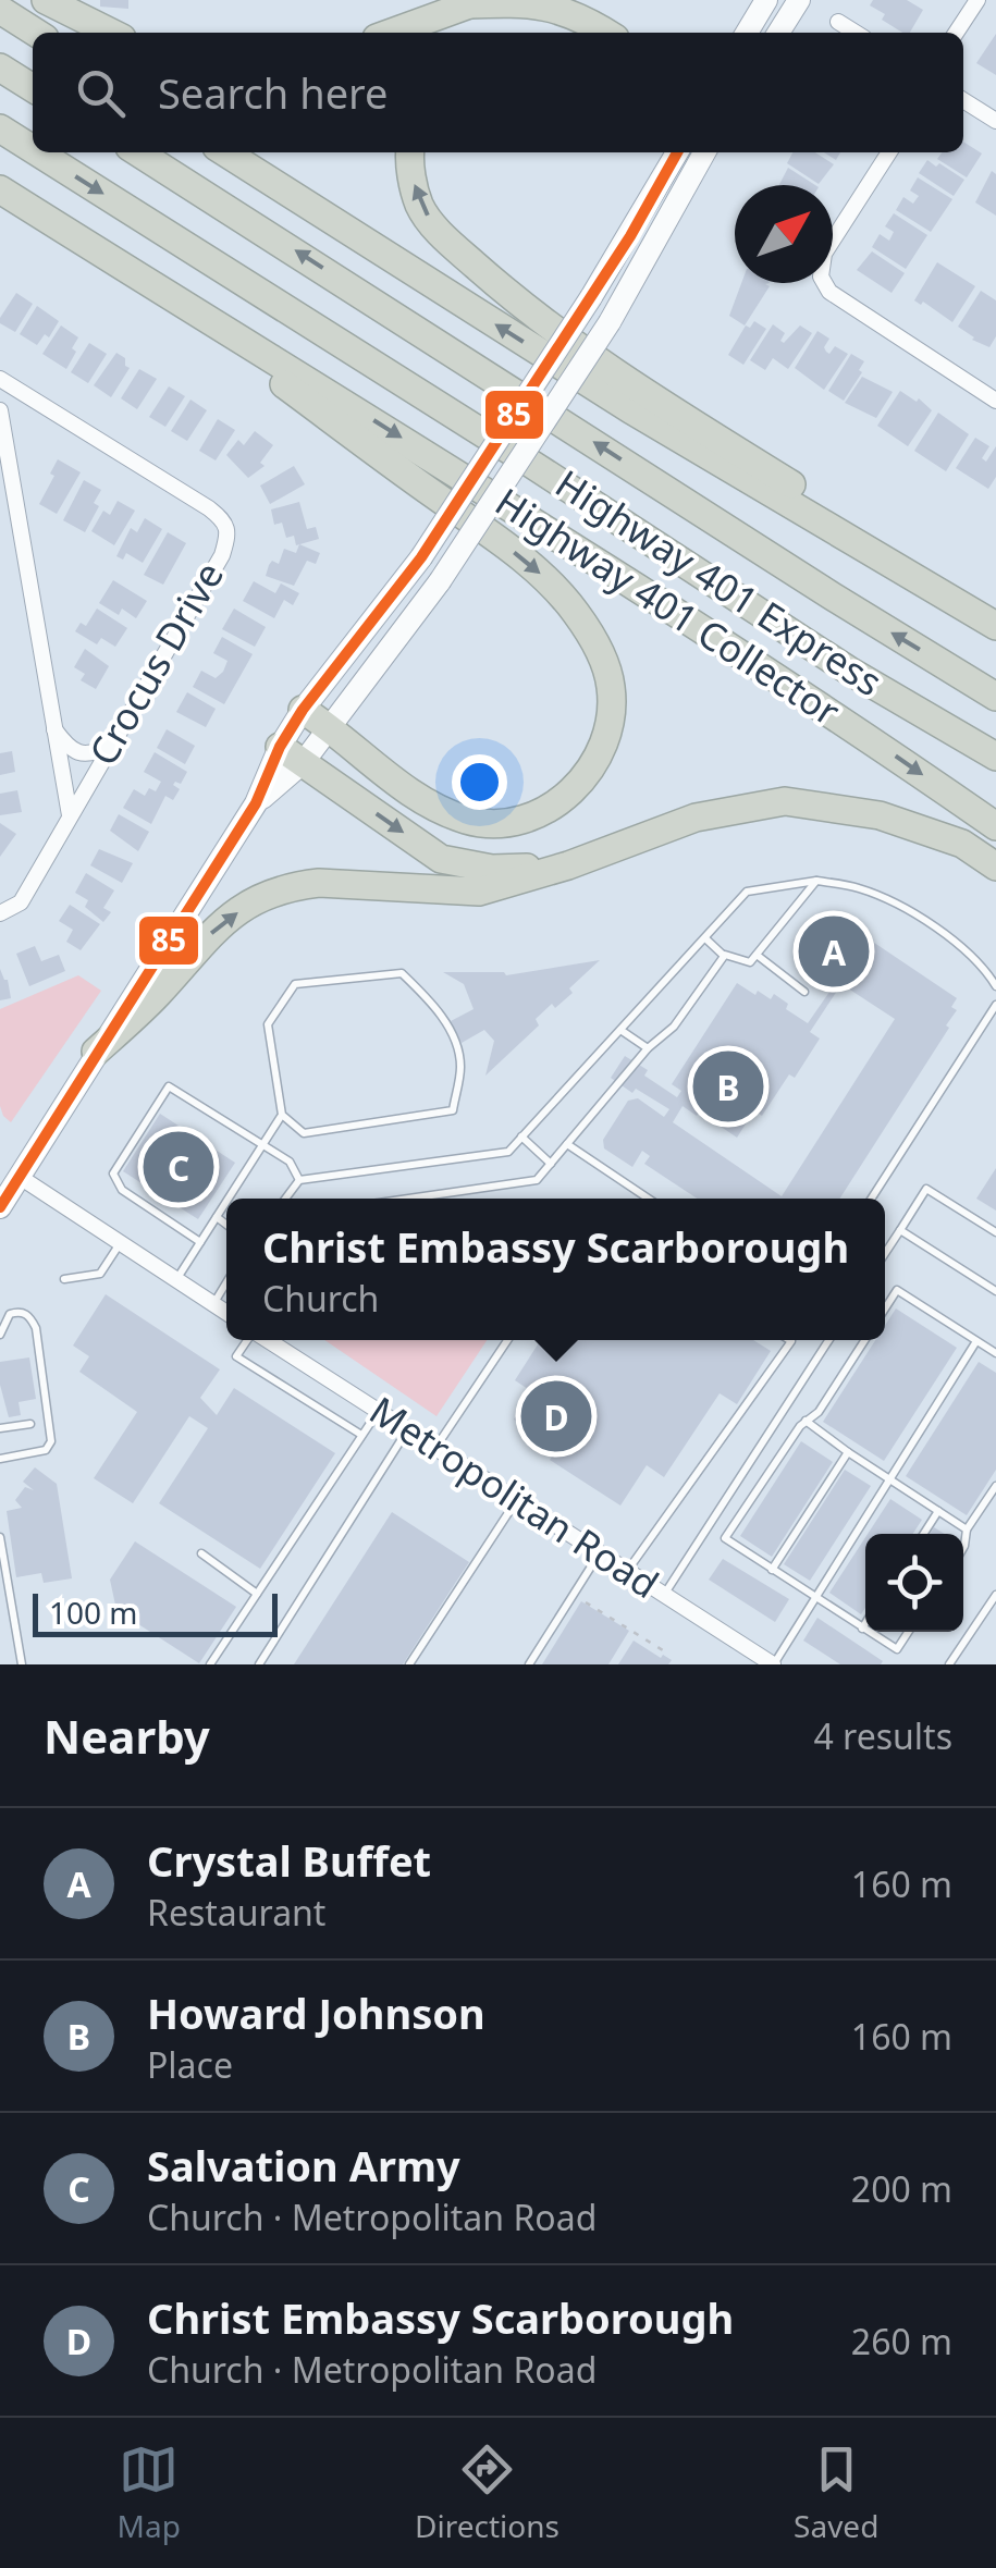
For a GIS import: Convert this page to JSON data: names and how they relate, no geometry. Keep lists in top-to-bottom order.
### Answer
{
  "streets": {
    "highway": ["Highway 401 Express", "Highway 401 Collector"],
    "street": ["Crocus Drive", "Metropolitan Road"]
  },
  "lines": ["transit line 85"],
  "scale_bar": "100 m",
  "north": "top right",
  "page": {
    "search": "Search here",
    "pins": [
      "A",
      "B",
      "C",
      "D"
    ],
    "popup": ["Christ Embassy Scarborough", "Church"],
    "scale": "100 m",
    "heading": ["Nearby", "4 results"],
    "list": [
      {
        "mark": "A",
        "name": "Crystal Buffet",
        "note": "Restaurant",
        "value": "160 m"
      },
      {
        "mark": "B",
        "name": "Howard Johnson",
        "note": "Place",
        "value": "160 m"
      },
      {
        "mark": "C",
        "name": "Salvation Army",
        "note": "Church · Metropolitan Road",
        "value": "200 m"
      },
      {
        "mark": "D",
        "name": "Christ Embassy Scarborough",
        "note": "Church · Metropolitan Road",
        "value": "260 m"
      }
    ],
    "nav": ["Map", "Directions", "Saved"]
  }
}
